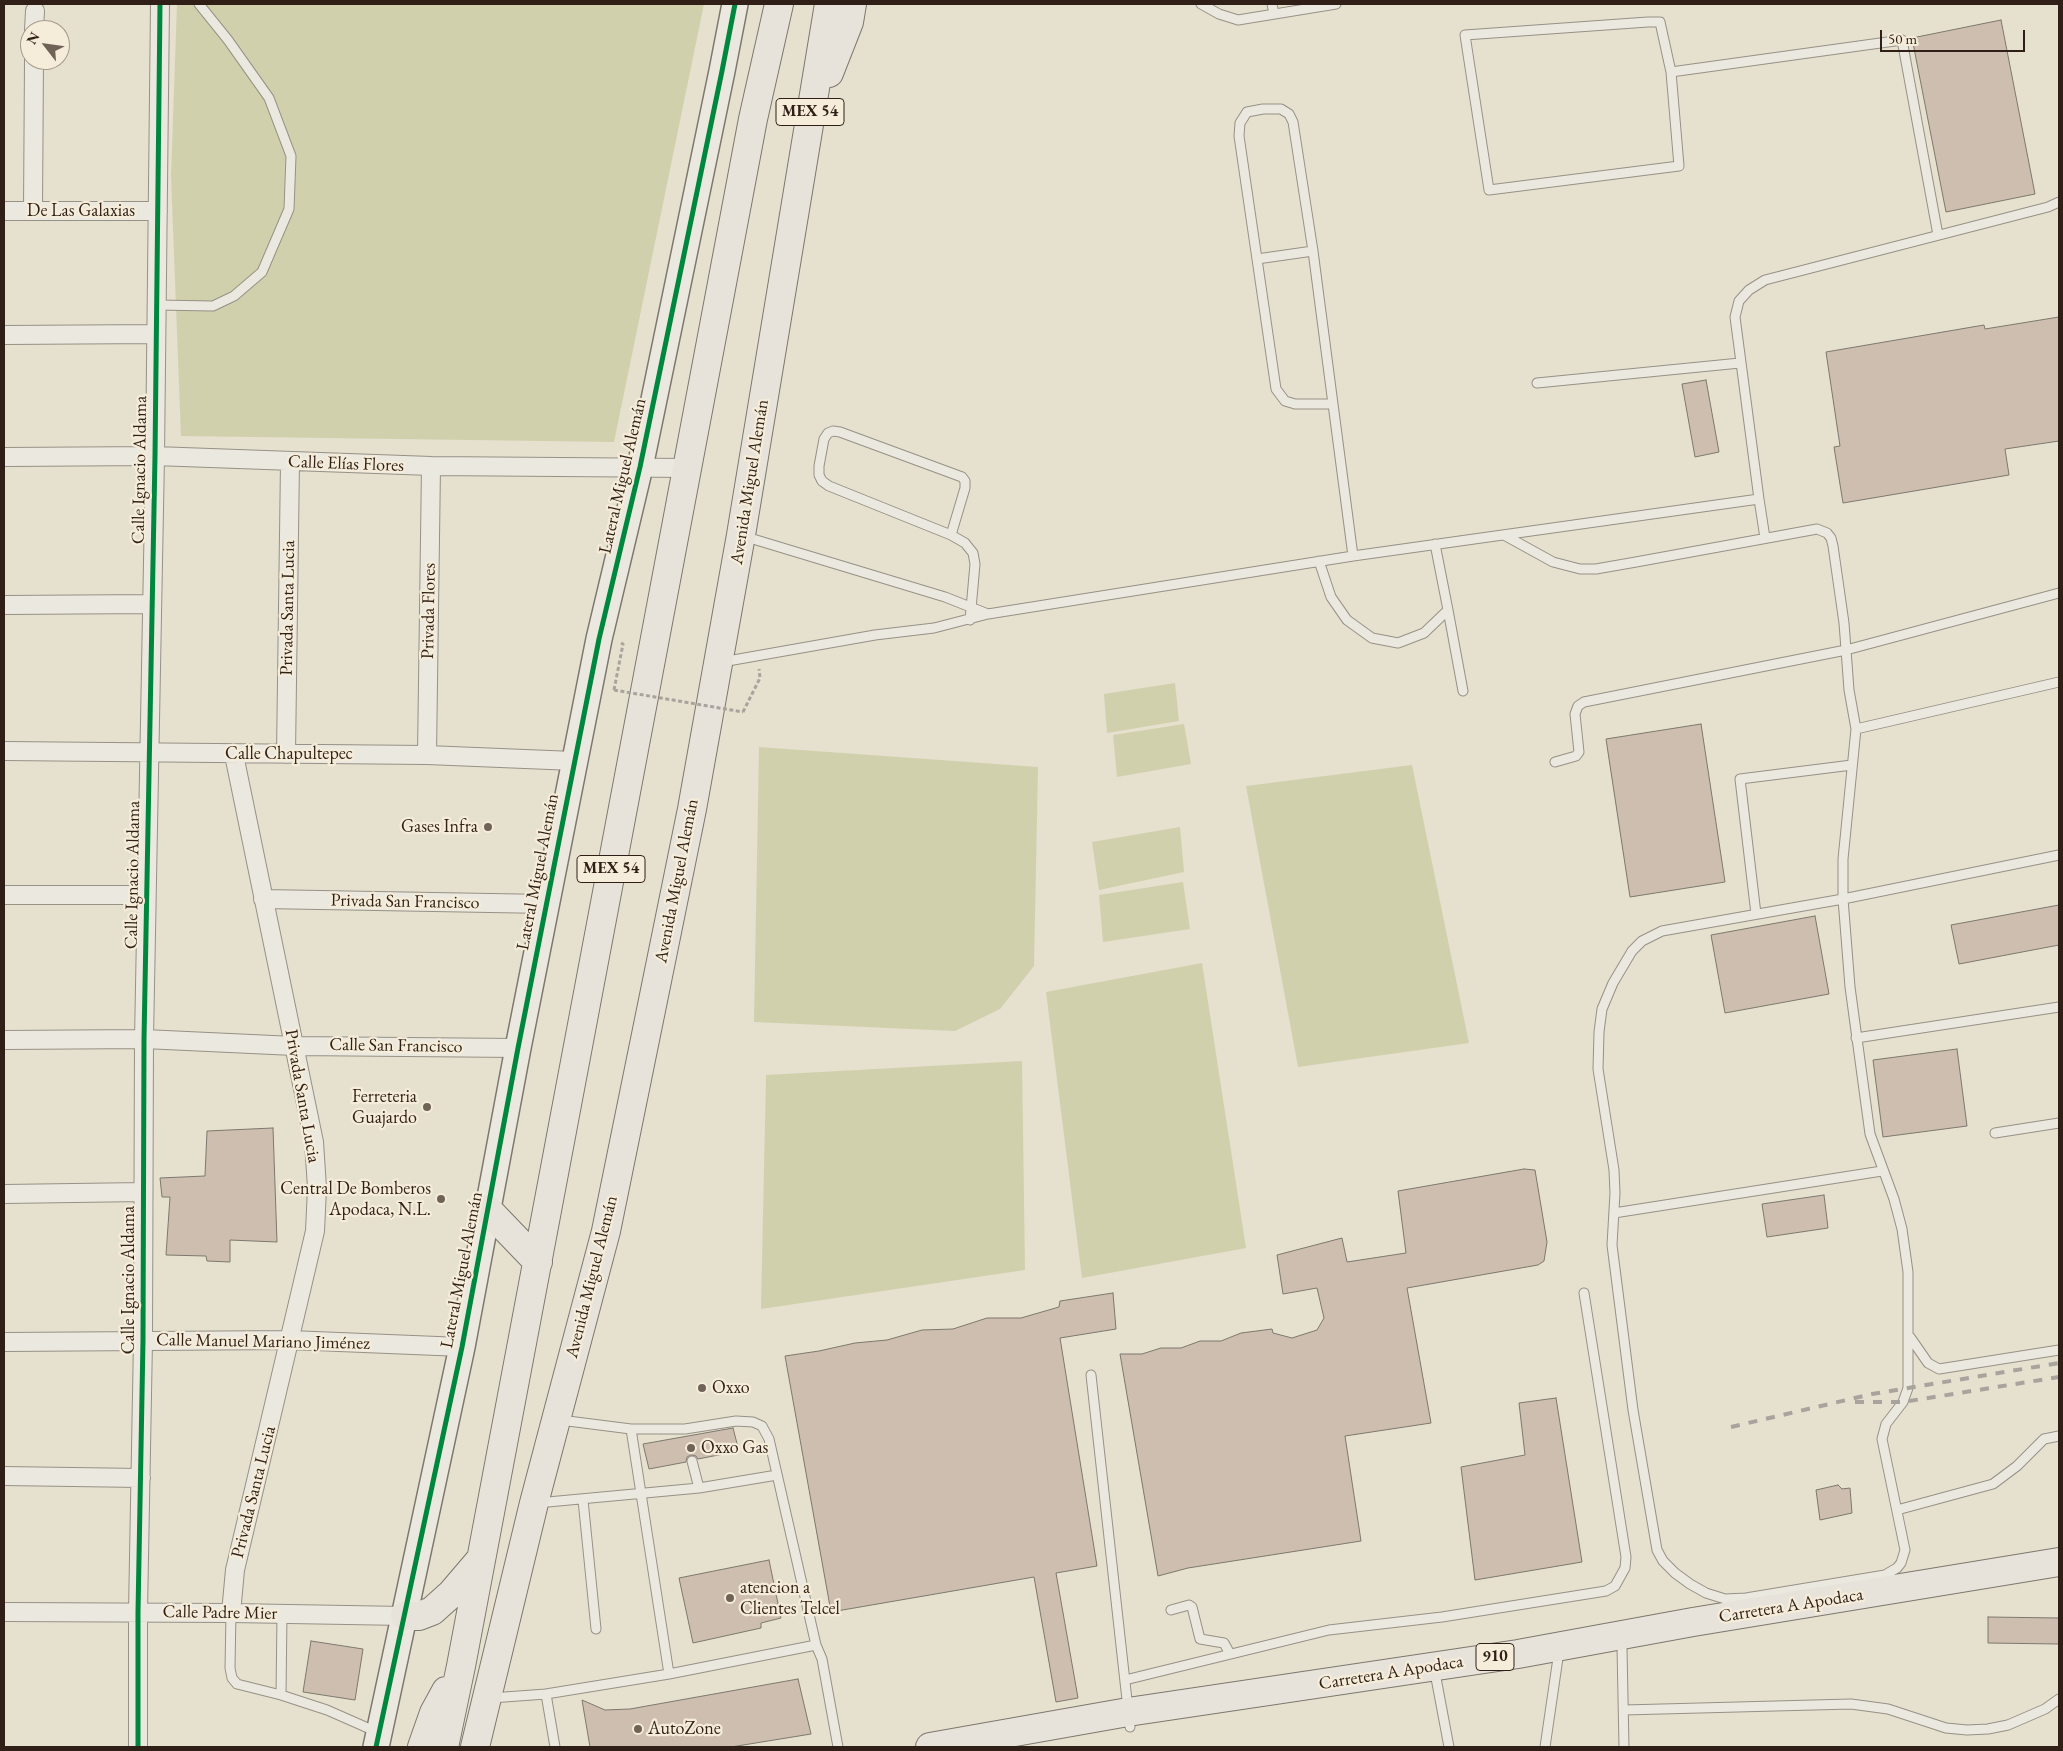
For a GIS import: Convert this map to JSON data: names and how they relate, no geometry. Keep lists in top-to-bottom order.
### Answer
{
  "streets": {
    "main road": [
      "MEX 54",
      "Avenida Miguel Alemán",
      "Carretera A Apodaca",
      "910"
    ],
    "street": [
      "De Las Galaxias",
      "Calle Elías Flores",
      "Calle Ignacio Aldama",
      "Lateral Miguel Alemán",
      "Privada Santa Lucia",
      "Privada Flores",
      "Calle Chapultepec",
      "Privada San Francisco",
      "Calle San Francisco",
      "Calle Manuel Mariano Jiménez",
      "Calle Padre Mier"
    ]
  },
  "crossings": [
    ["MEX 54", "Calle Elías Flores"],
    ["De Las Galaxias", "Calle Ignacio Aldama"],
    ["Calle Elías Flores", "Calle Ignacio Aldama"],
    ["Calle Elías Flores", "Lateral Miguel Alemán"],
    ["Calle Elías Flores", "Privada Santa Lucia"],
    ["Calle Elías Flores", "Privada Flores"],
    ["Calle Ignacio Aldama", "Calle Chapultepec"],
    ["Calle Ignacio Aldama", "Calle San Francisco"],
    ["Calle Ignacio Aldama", "Calle Manuel Mariano Jiménez"],
    ["Calle Ignacio Aldama", "Calle Padre Mier"],
    ["Lateral Miguel Alemán", "Calle Chapultepec"],
    ["Lateral Miguel Alemán", "Privada San Francisco"],
    ["Lateral Miguel Alemán", "Calle San Francisco"],
    ["Lateral Miguel Alemán", "Calle Manuel Mariano Jiménez"],
    ["Lateral Miguel Alemán", "Calle Padre Mier"],
    ["Privada Santa Lucia", "Calle Chapultepec"],
    ["Privada Santa Lucia", "Privada San Francisco"],
    ["Privada Santa Lucia", "Calle San Francisco"],
    ["Privada Santa Lucia", "Calle Manuel Mariano Jiménez"],
    ["Privada Santa Lucia", "Calle Padre Mier"],
    ["Privada Flores", "Calle Chapultepec"],
    ["Carretera A Apodaca", "910"]
  ],
  "places": [
    "Gases Infra",
    "Ferreteria Guajardo",
    "Central De Bomberos Apodaca, N.L.",
    "Oxxo",
    "Oxxo Gas",
    "atencion a Clientes Telcel",
    "AutoZone"
  ],
  "scale_bar": "50 m",
  "north": "top left"
}
